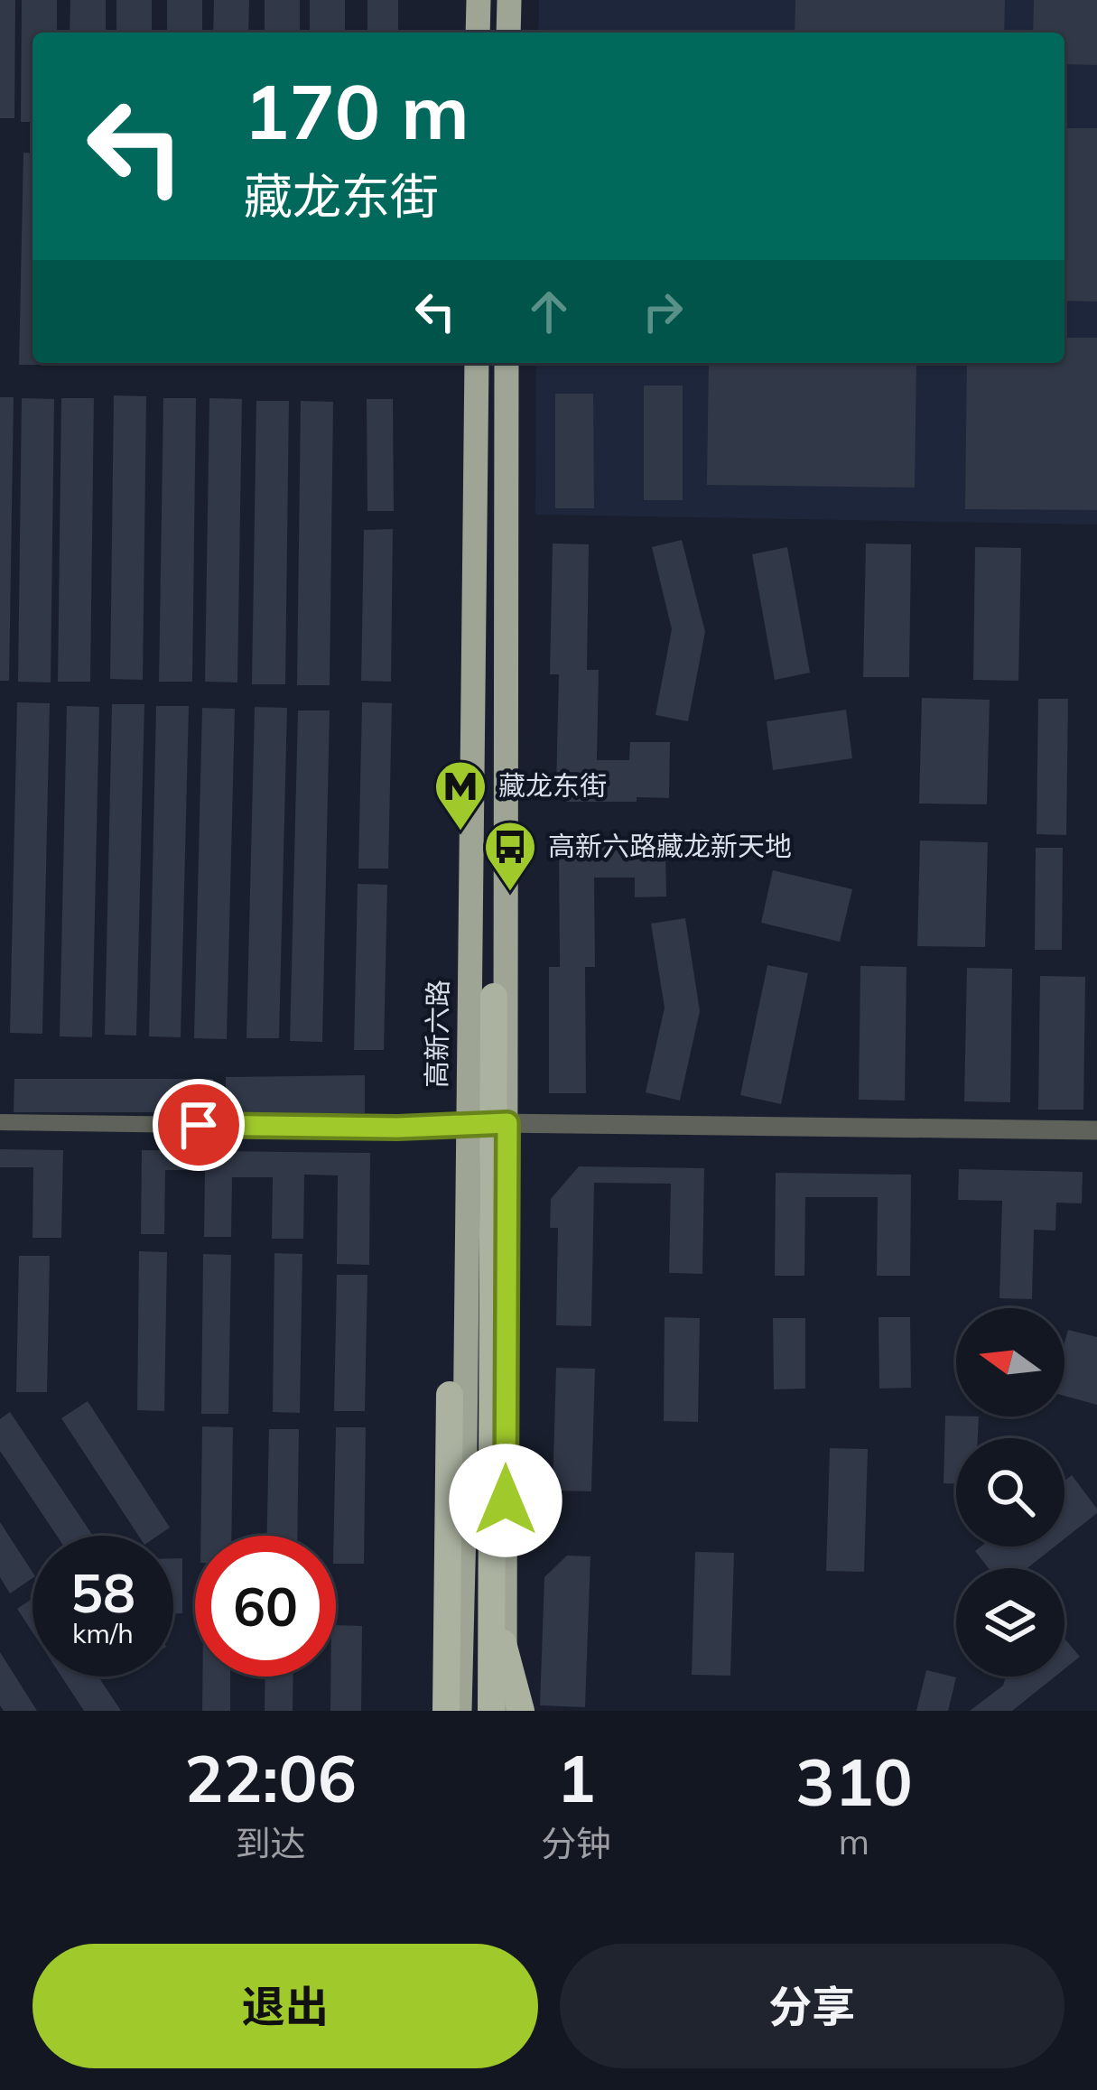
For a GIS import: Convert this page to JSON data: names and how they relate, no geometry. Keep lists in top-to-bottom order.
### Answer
{
  "streets": {
    "main road": ["高新六路"]
  },
  "places": {
    "metro station": ["藏龙东街"],
    "bus stop": ["高新六路藏龙新天地"]
  },
  "north": "left",
  "page": {
    "turn": ["170 m", "藏龙东街"],
    "speed": "58 km/h",
    "limit": "60",
    "eta": [
      "22:06",
      "到达",
      "1",
      "分钟",
      "310",
      "m"
    ],
    "buttons": ["退出", "分享"]
  }
}
